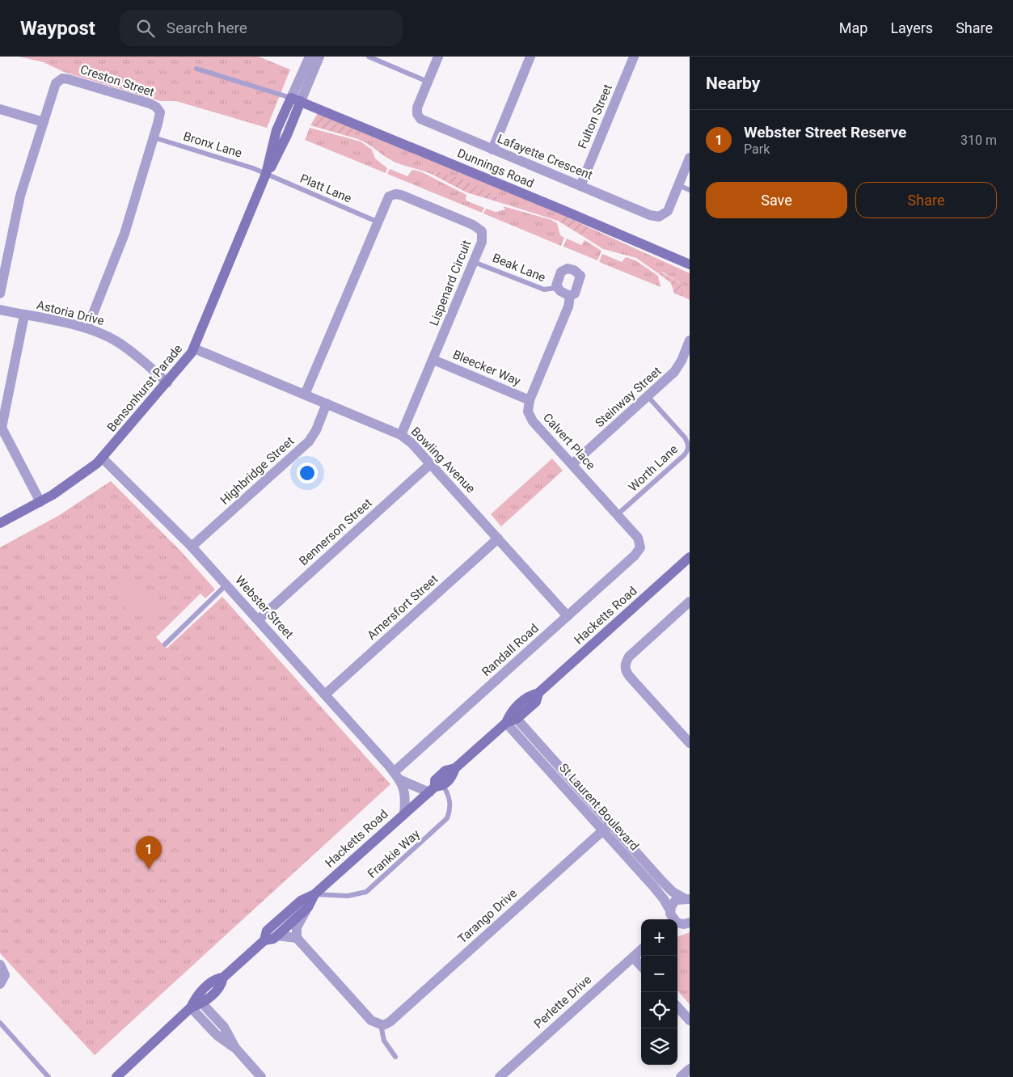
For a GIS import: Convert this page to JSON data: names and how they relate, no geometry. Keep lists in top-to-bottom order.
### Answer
{
  "streets": {
    "street": [
      "Creston Street",
      "Fulton Street",
      "Lafayette Crescent",
      "Dunnings Road",
      "Lispenard Circuit",
      "Astoria Drive",
      "Bleecker Way",
      "Bensonhurst Parade",
      "Steinway Street",
      "Calvert Place",
      "Bowling Avenue",
      "Highbridge Street",
      "Bennerson Street",
      "Webster Street",
      "Amersfort Street",
      "Hacketts Road",
      "Randall Road",
      "St Laurent Boulevard",
      "Tarango Drive",
      "Perlette Drive"
    ],
    "lane": [
      "Bronx Lane",
      "Platt Lane",
      "Beak Lane",
      "Worth Lane",
      "Frankie Way"
    ]
  },
  "crossings": [
    ["Creston Street", "Bronx Lane"],
    ["Creston Street", "Astoria Drive"],
    ["Fulton Street", "Lafayette Crescent"],
    ["Bronx Lane", "Platt Lane"],
    ["Bronx Lane", "Bensonhurst Parade"],
    ["Dunnings Road", "Bensonhurst Parade"],
    ["Platt Lane", "Lispenard Circuit"],
    ["Platt Lane", "Bensonhurst Parade"],
    ["Beak Lane", "Lispenard Circuit"],
    ["Lispenard Circuit", "Bleecker Way"],
    ["Lispenard Circuit", "Bowling Avenue"],
    ["Astoria Drive", "Bensonhurst Parade"],
    ["Bleecker Way", "Calvert Place"],
    ["Bensonhurst Parade", "Bowling Avenue"],
    ["Bensonhurst Parade", "Webster Street"],
    ["Steinway Street", "Calvert Place"],
    ["Steinway Street", "Worth Lane"],
    ["Calvert Place", "Worth Lane"],
    ["Calvert Place", "Randall Road"],
    ["Bowling Avenue", "Highbridge Street"],
    ["Bowling Avenue", "Bennerson Street"],
    ["Bowling Avenue", "Amersfort Street"],
    ["Bowling Avenue", "Randall Road"],
    ["Highbridge Street", "Webster Street"],
    ["Bennerson Street", "Webster Street"],
    ["Webster Street", "Amersfort Street"],
    ["Webster Street", "Hacketts Road"],
    ["Webster Street", "Randall Road"],
    ["Webster Street", "Frankie Way"],
    ["Hacketts Road", "St Laurent Boulevard"],
    ["Hacketts Road", "Frankie Way"],
    ["St Laurent Boulevard", "Tarango Drive"]
  ],
  "page": {
    "header": "Waypost",
    "search": "Search here",
    "nav": ["Map", "Layers", "Share"],
    "heading": "Nearby",
    "list": [
      {
        "mark": "1",
        "name": "Webster Street Reserve",
        "note": "Park",
        "value": "310 m"
      }
    ],
    "buttons": ["Save", "Share"],
    "pins": "1",
    "map_buttons": ["+", "−"]
  }
}
